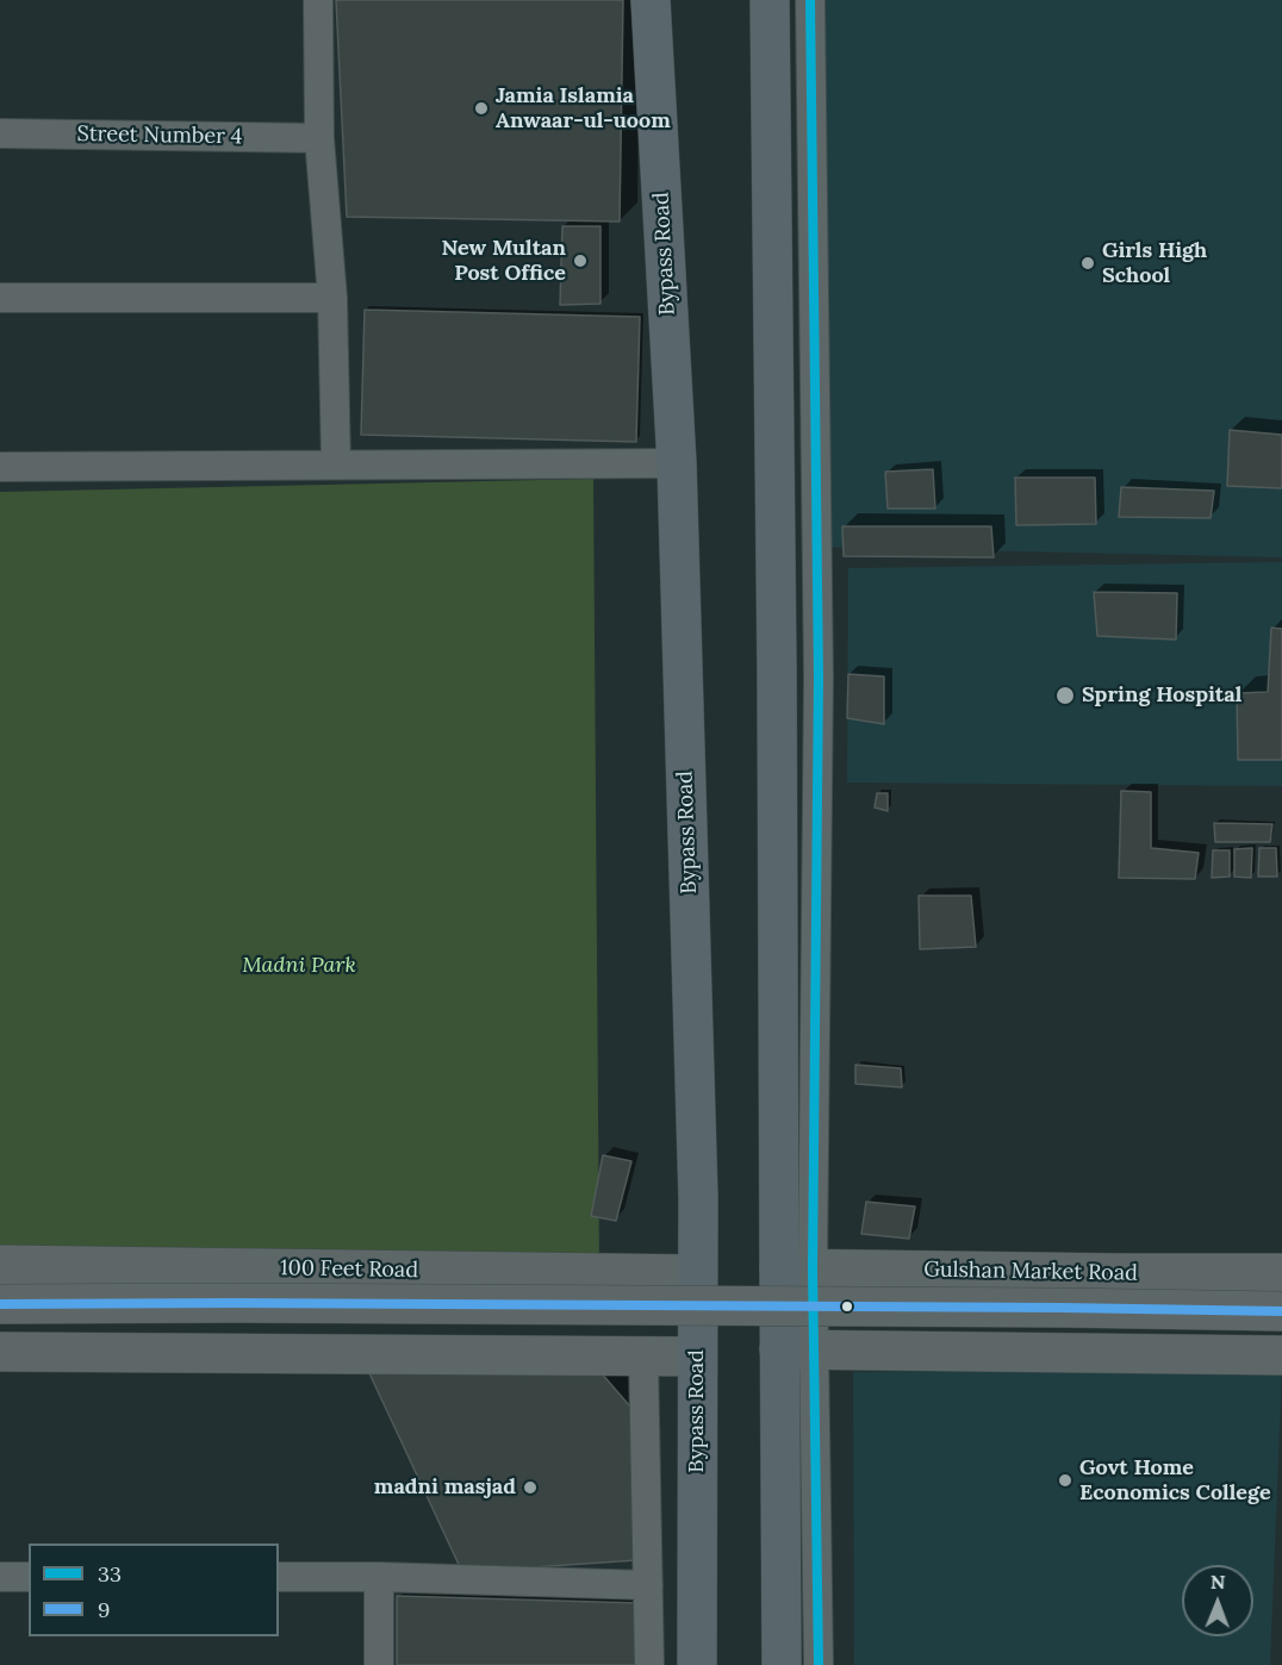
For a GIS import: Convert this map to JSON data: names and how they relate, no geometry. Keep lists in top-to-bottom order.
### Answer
{
  "streets": {
    "main road": ["Bypass Road", "100 Feet Road", "Gulshan Market Road"],
    "street": ["Street Number 4"]
  },
  "crossings": [
    ["Bypass Road", "100 Feet Road"]
  ],
  "parks": ["Madni Park"],
  "places": [
    "Jamia Islamia Anwaar-ul-uoom",
    "New Multan Post Office",
    "Girls High School",
    "Spring Hospital",
    "Govt Home Economics College",
    "madni masjad"
  ],
  "lines": ["transit line 33", "transit line 9"],
  "legend": ["33", "9"],
  "north": "top"
}
